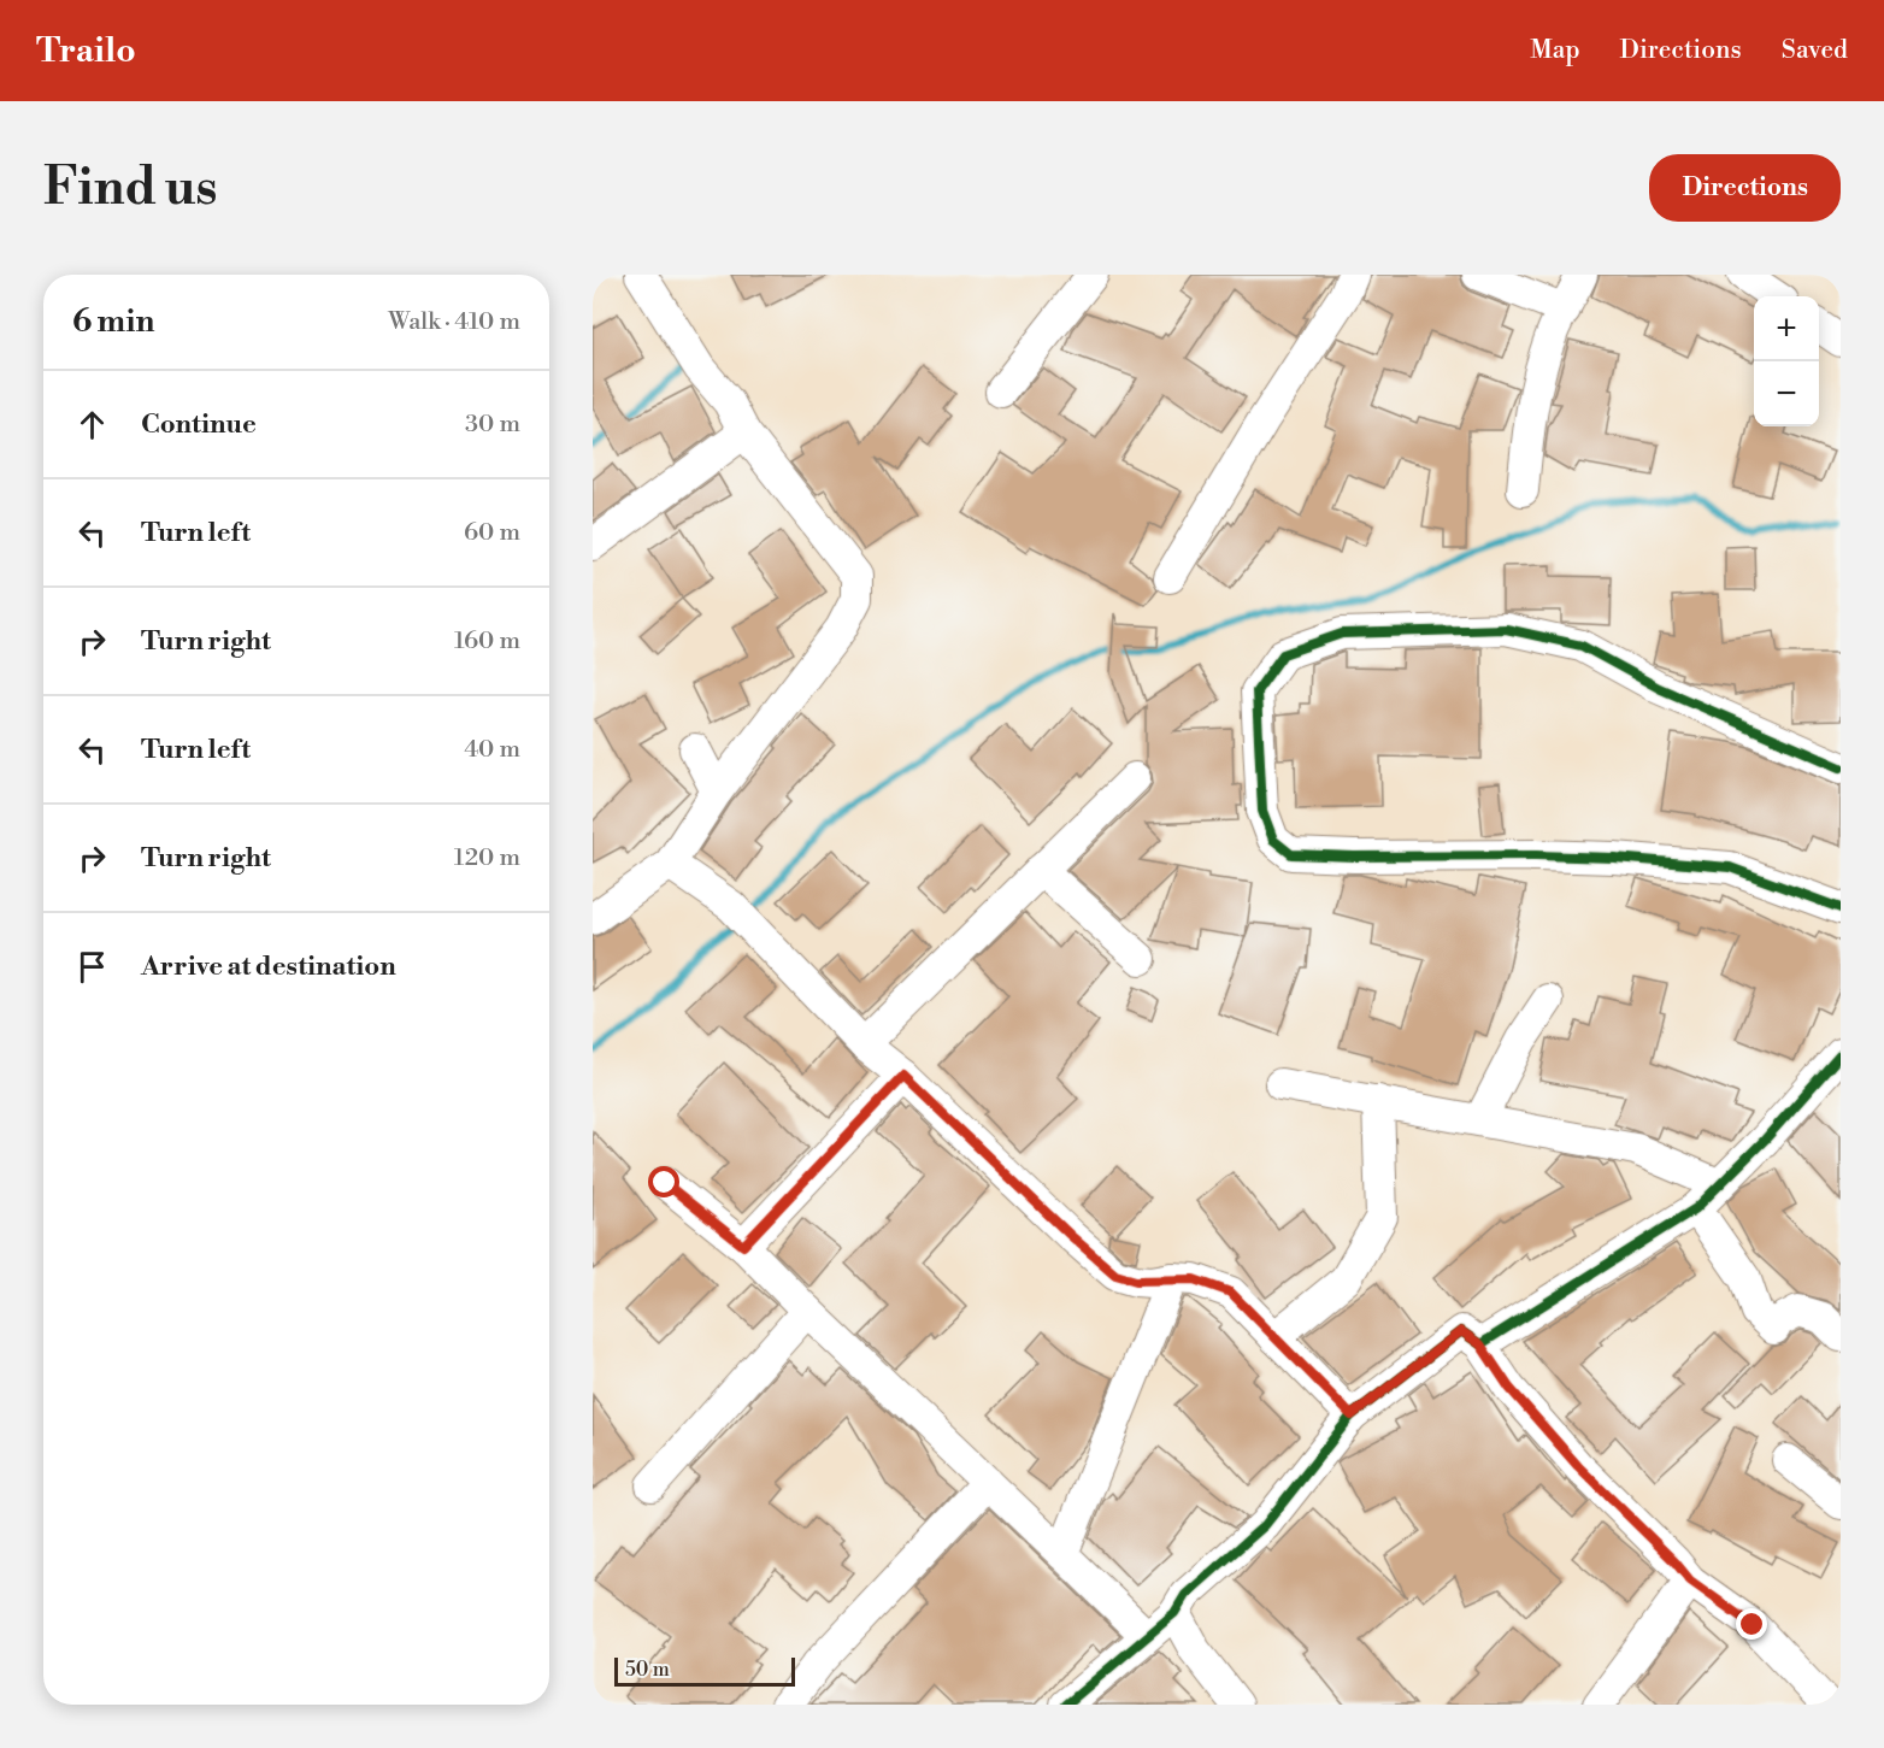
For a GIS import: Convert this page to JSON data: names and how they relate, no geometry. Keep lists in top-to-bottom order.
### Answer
{
  "scale_bar": "50 m",
  "page": {
    "header": "Trailo",
    "nav": ["Map", "Directions", "Saved"],
    "buttons": "Directions",
    "title": "Find us",
    "heading": ["6 min", "Walk · 410 m"],
    "map_buttons": ["+", "−"],
    "list": [
      ["Continue", "30 m"],
      ["Turn left", "60 m"],
      ["Turn right", "160 m"],
      ["Turn left", "40 m"],
      ["Turn right", "120 m"],
      "Arrive at destination"
    ],
    "scale": "50 m"
  }
}
